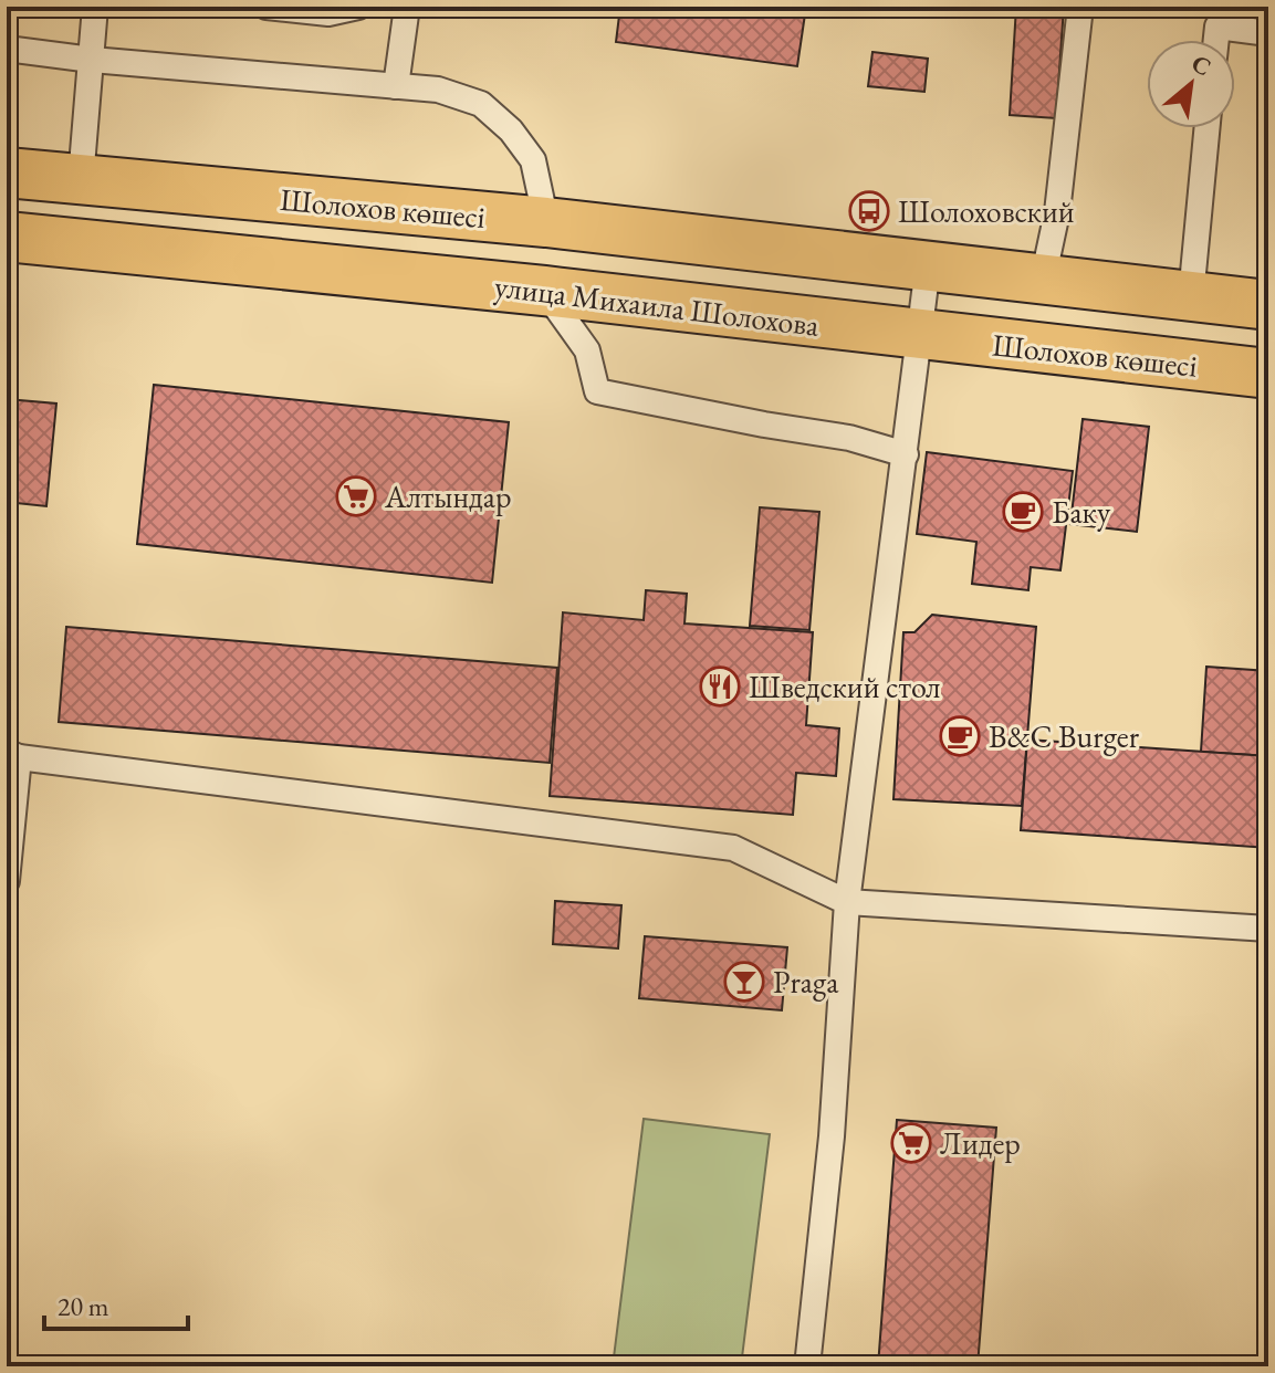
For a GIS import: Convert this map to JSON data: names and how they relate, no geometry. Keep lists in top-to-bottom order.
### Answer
{
  "streets": {
    "highway": ["Шолохов көшесі", "улица Михаила Шолохова"]
  },
  "crossings": [
    ["Шолохов көшесі", "улица Михаила Шолохова"]
  ],
  "places": {
    "bus stop": ["Шолоховский"],
    "supermarket": ["Алтындар", "Лидер"],
    "cafe": ["Баку", "B&C Burger"],
    "restaurant": ["Шведский стол"],
    "bar": ["Praga"]
  },
  "scale_bar": "20 m",
  "north": "top right"
}
